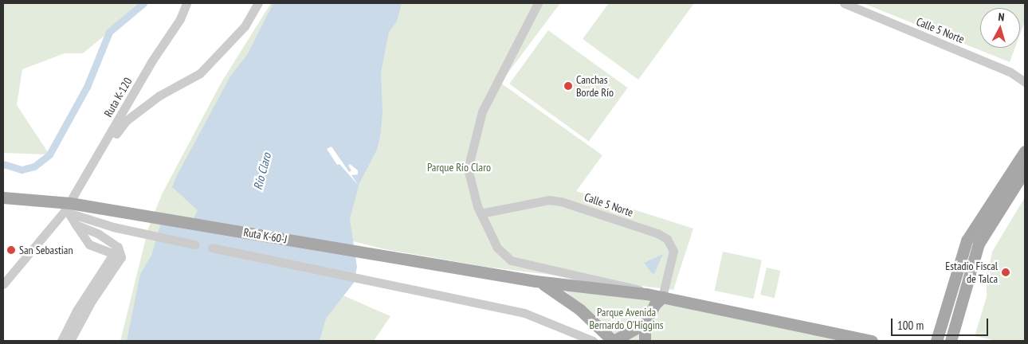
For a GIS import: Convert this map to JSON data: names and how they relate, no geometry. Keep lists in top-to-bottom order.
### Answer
{
  "streets": {
    "main road": ["Ruta K-60-J"],
    "street": ["Calle 5 Norte", "Ruta K-120"]
  },
  "crossings": [
    ["Ruta K-120", "Ruta K-60-J"]
  ],
  "water": ["Río Claro"],
  "parks": ["Parque Río Claro", "Parque Avenida Bernardo O'Higgins"],
  "places": ["Canchas Borde Río", "San Sebastian", "Estadio Fiscal de Talca"],
  "scale_bar": "100 m",
  "north": "top"
}
